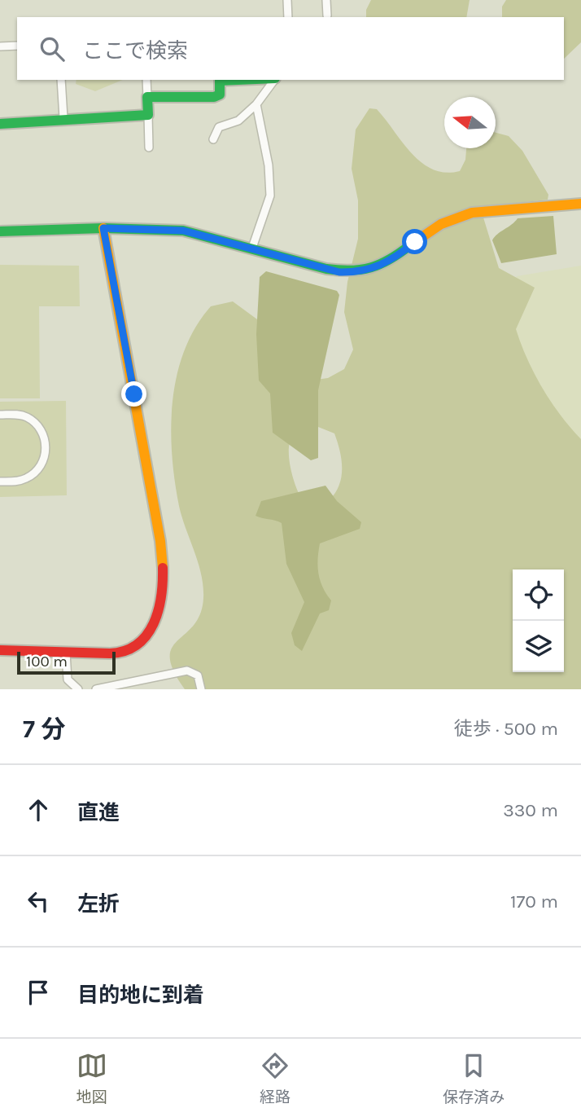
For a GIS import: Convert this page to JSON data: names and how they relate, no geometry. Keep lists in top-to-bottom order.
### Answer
{
  "scale_bar": "100 m",
  "north": "left",
  "page": {
    "search": "ここで検索",
    "scale": "100 m",
    "heading": ["7 分", "徒歩 · 500 m"],
    "list": [
      ["直進", "330 m"],
      ["左折", "170 m"],
      "目的地に到着"
    ],
    "nav": ["地図", "経路", "保存済み"]
  }
}
